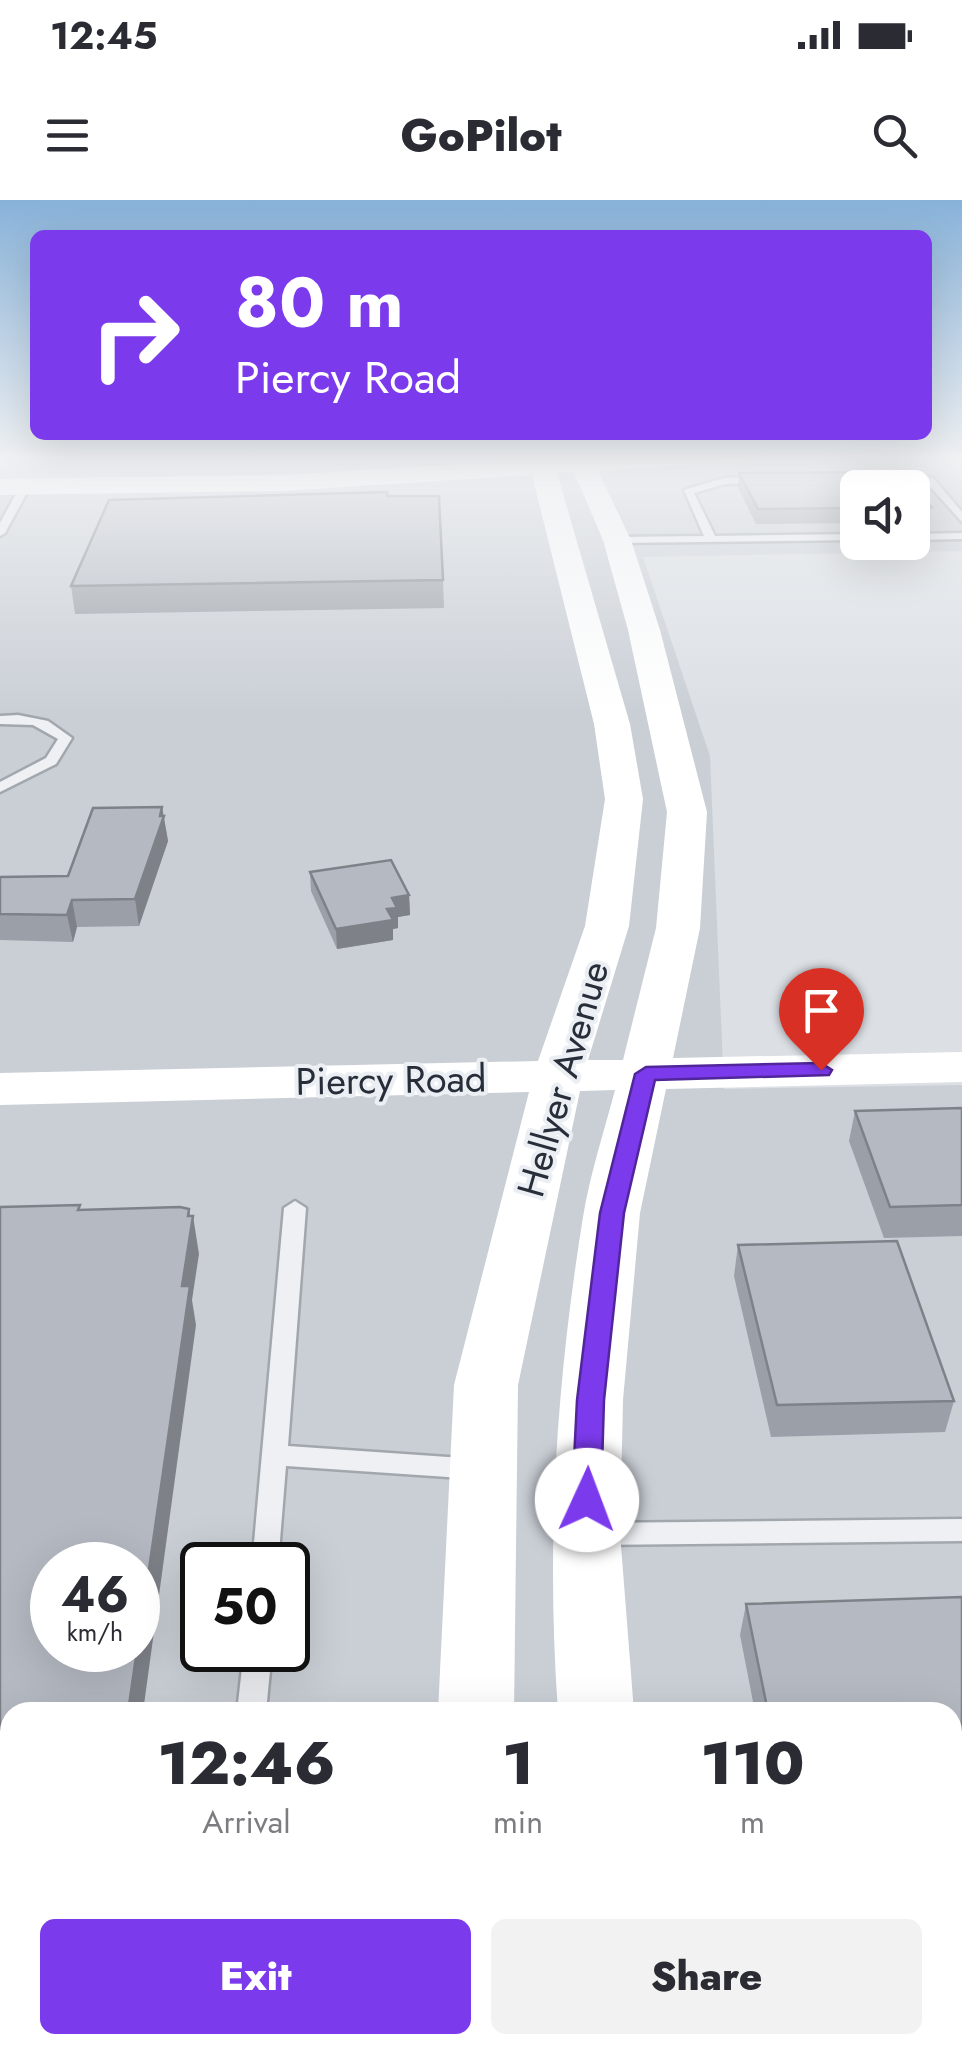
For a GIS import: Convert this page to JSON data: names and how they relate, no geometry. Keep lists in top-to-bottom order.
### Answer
{
  "streets": {
    "main road": ["Hellyer Avenue", "Piercy Road"]
  },
  "crossings": [
    ["Hellyer Avenue", "Piercy Road"]
  ],
  "page": {
    "status": "12:45",
    "header": "GoPilot",
    "turn": ["80 m", "Piercy Road"],
    "speed": "46 km/h",
    "limit": "50",
    "eta": [
      "12:46",
      "Arrival",
      "1",
      "min",
      "110",
      "m"
    ],
    "buttons": ["Exit", "Share"]
  }
}
